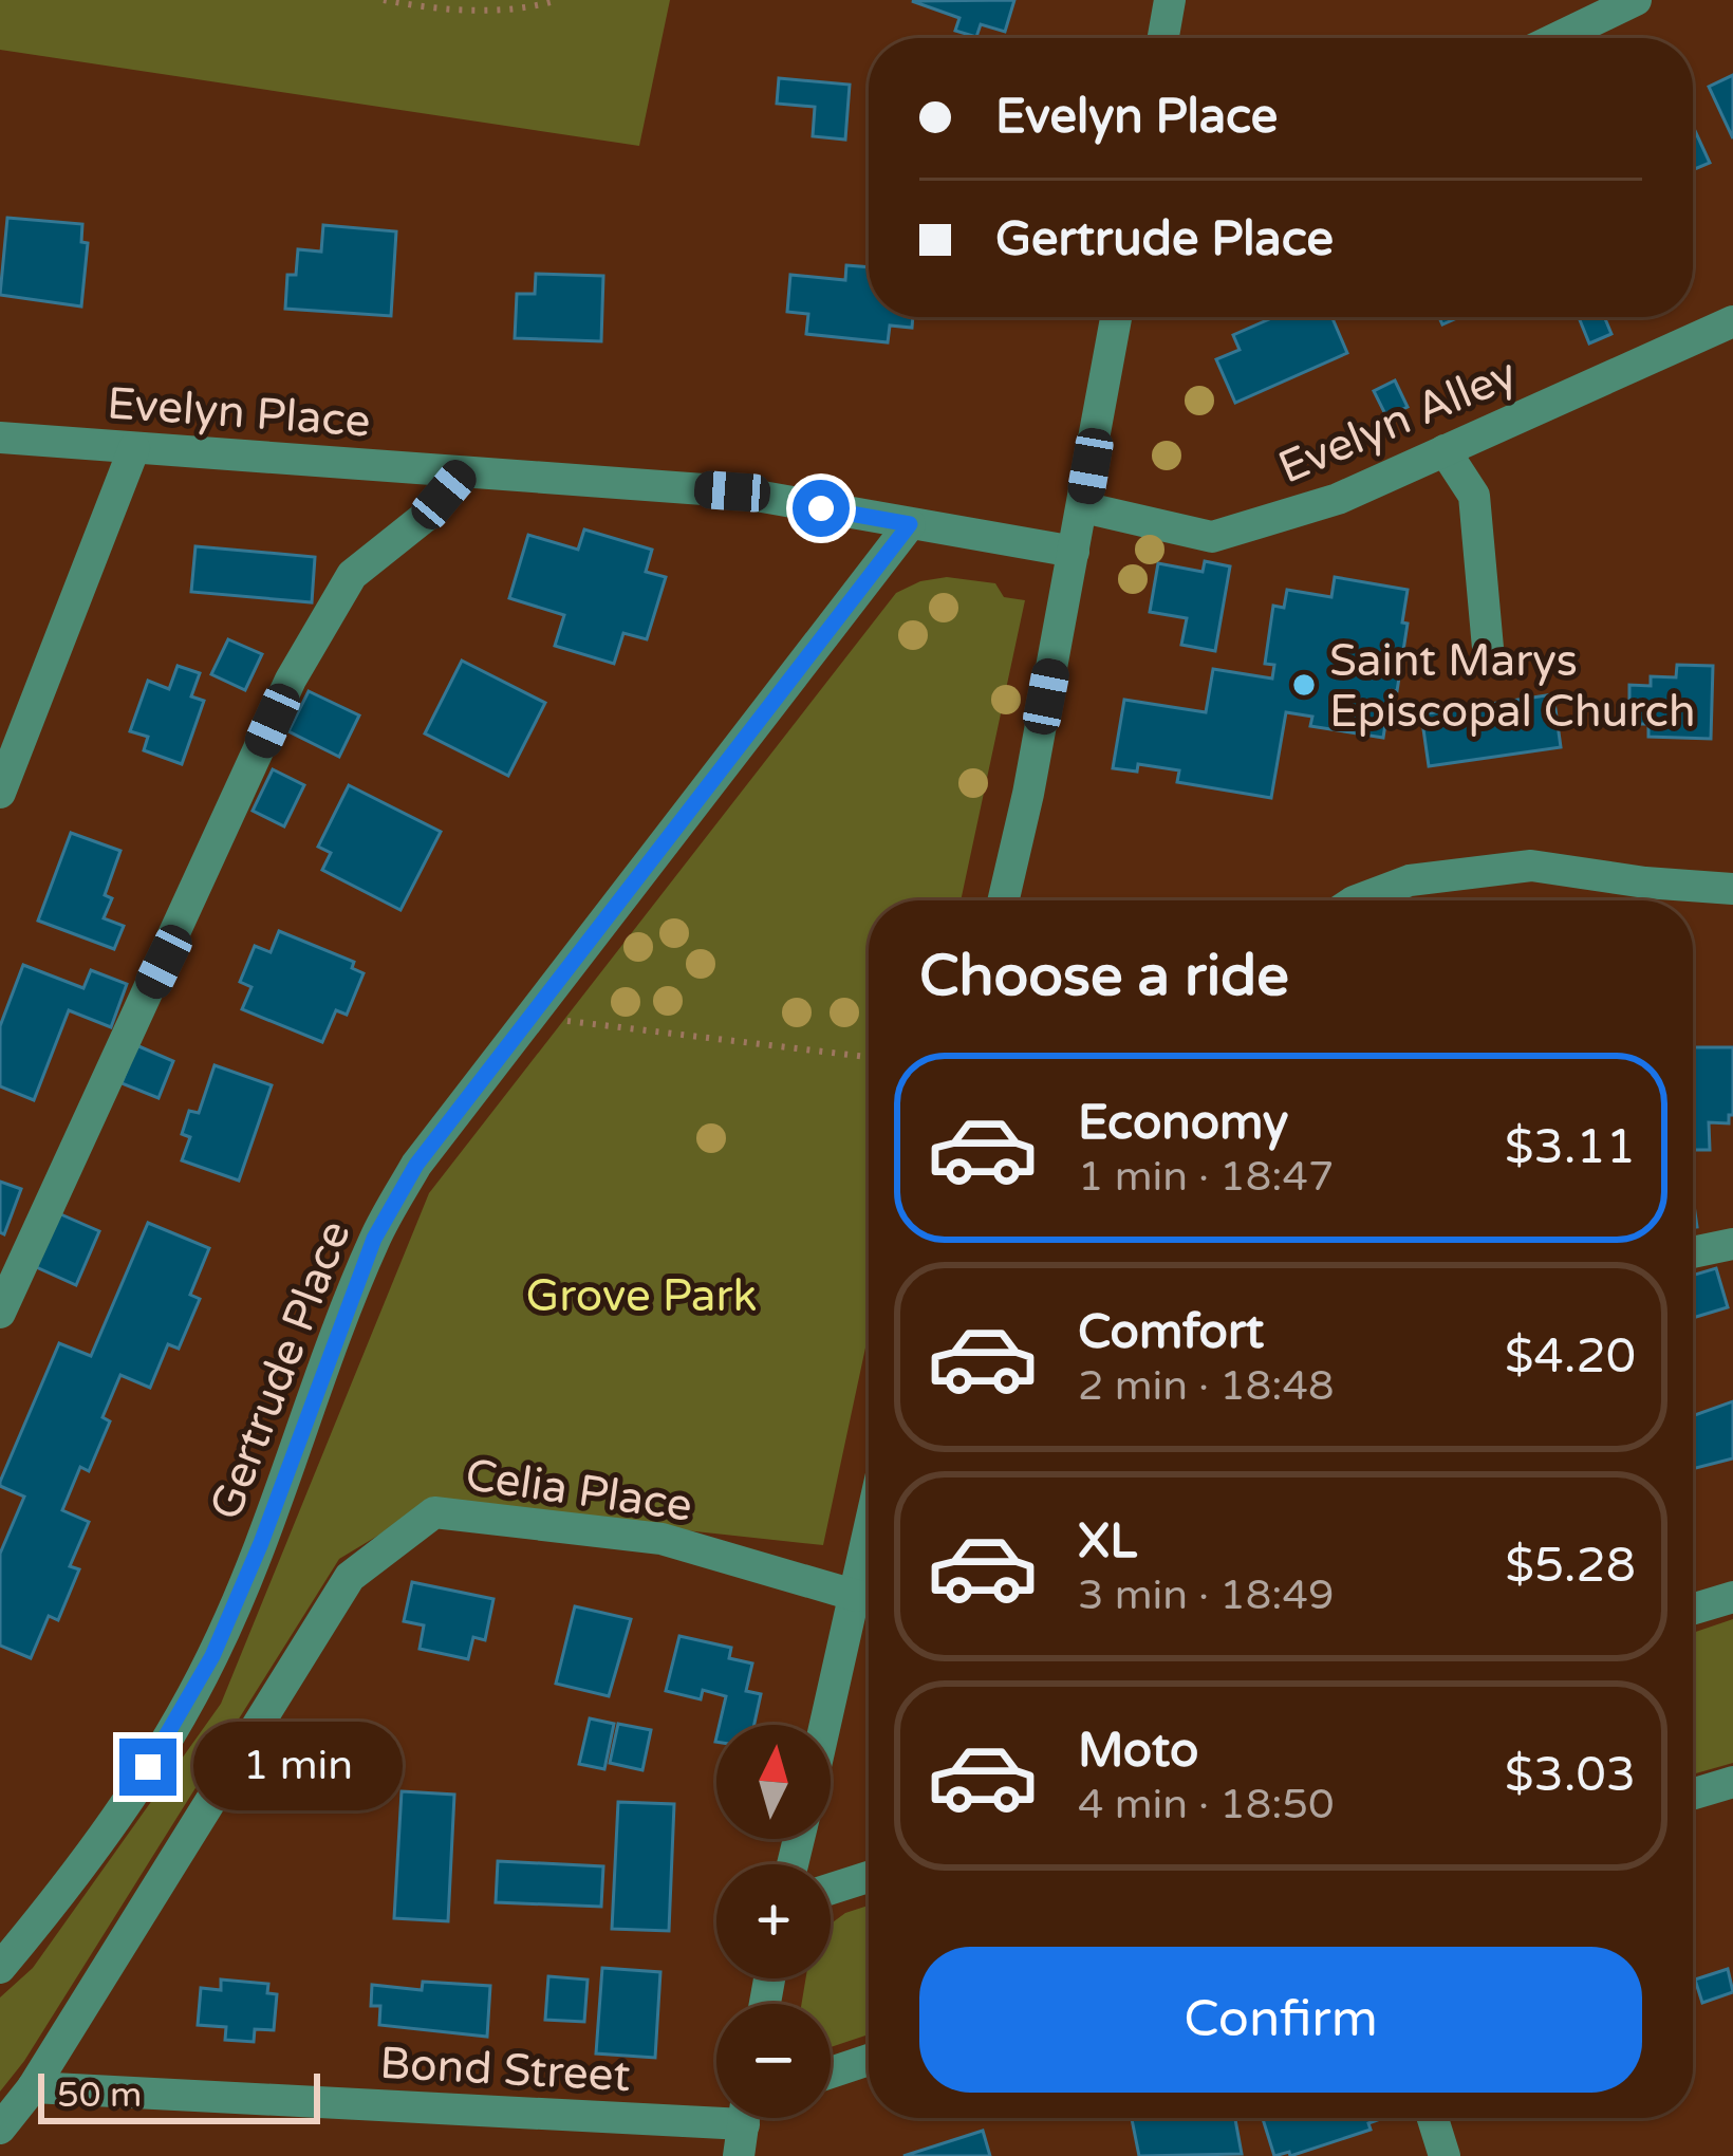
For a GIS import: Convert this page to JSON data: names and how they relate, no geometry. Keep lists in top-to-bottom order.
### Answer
{
  "streets": {
    "street": [
      "Evelyn Place",
      "Evelyn Alley",
      "Gertrude Place",
      "Celia Place",
      "Bond Street"
    ]
  },
  "crossings": [
    ["Evelyn Place", "Gertrude Place"],
    ["Celia Place", "Bond Street"]
  ],
  "parks": ["Grove Park"],
  "places": ["Saint Marys Episcopal Church"],
  "scale_bar": "50 m",
  "north": "top",
  "page": {
    "banner": ["Evelyn Place", "Gertrude Place"],
    "heading": "Choose a ride",
    "list": [
      {
        "name": "Economy",
        "note": "1 min · 18:47",
        "value": "$3.11"
      },
      {
        "name": "Comfort",
        "note": "2 min · 18:48",
        "value": "$4.20"
      },
      {
        "name": "XL",
        "note": "3 min · 18:49",
        "value": "$5.28"
      },
      {
        "name": "Moto",
        "note": "4 min · 18:50",
        "value": "$3.03"
      }
    ],
    "bubble": "1 min",
    "map_buttons": ["+", "−"],
    "buttons": "Confirm",
    "scale": "50 m"
  }
}
